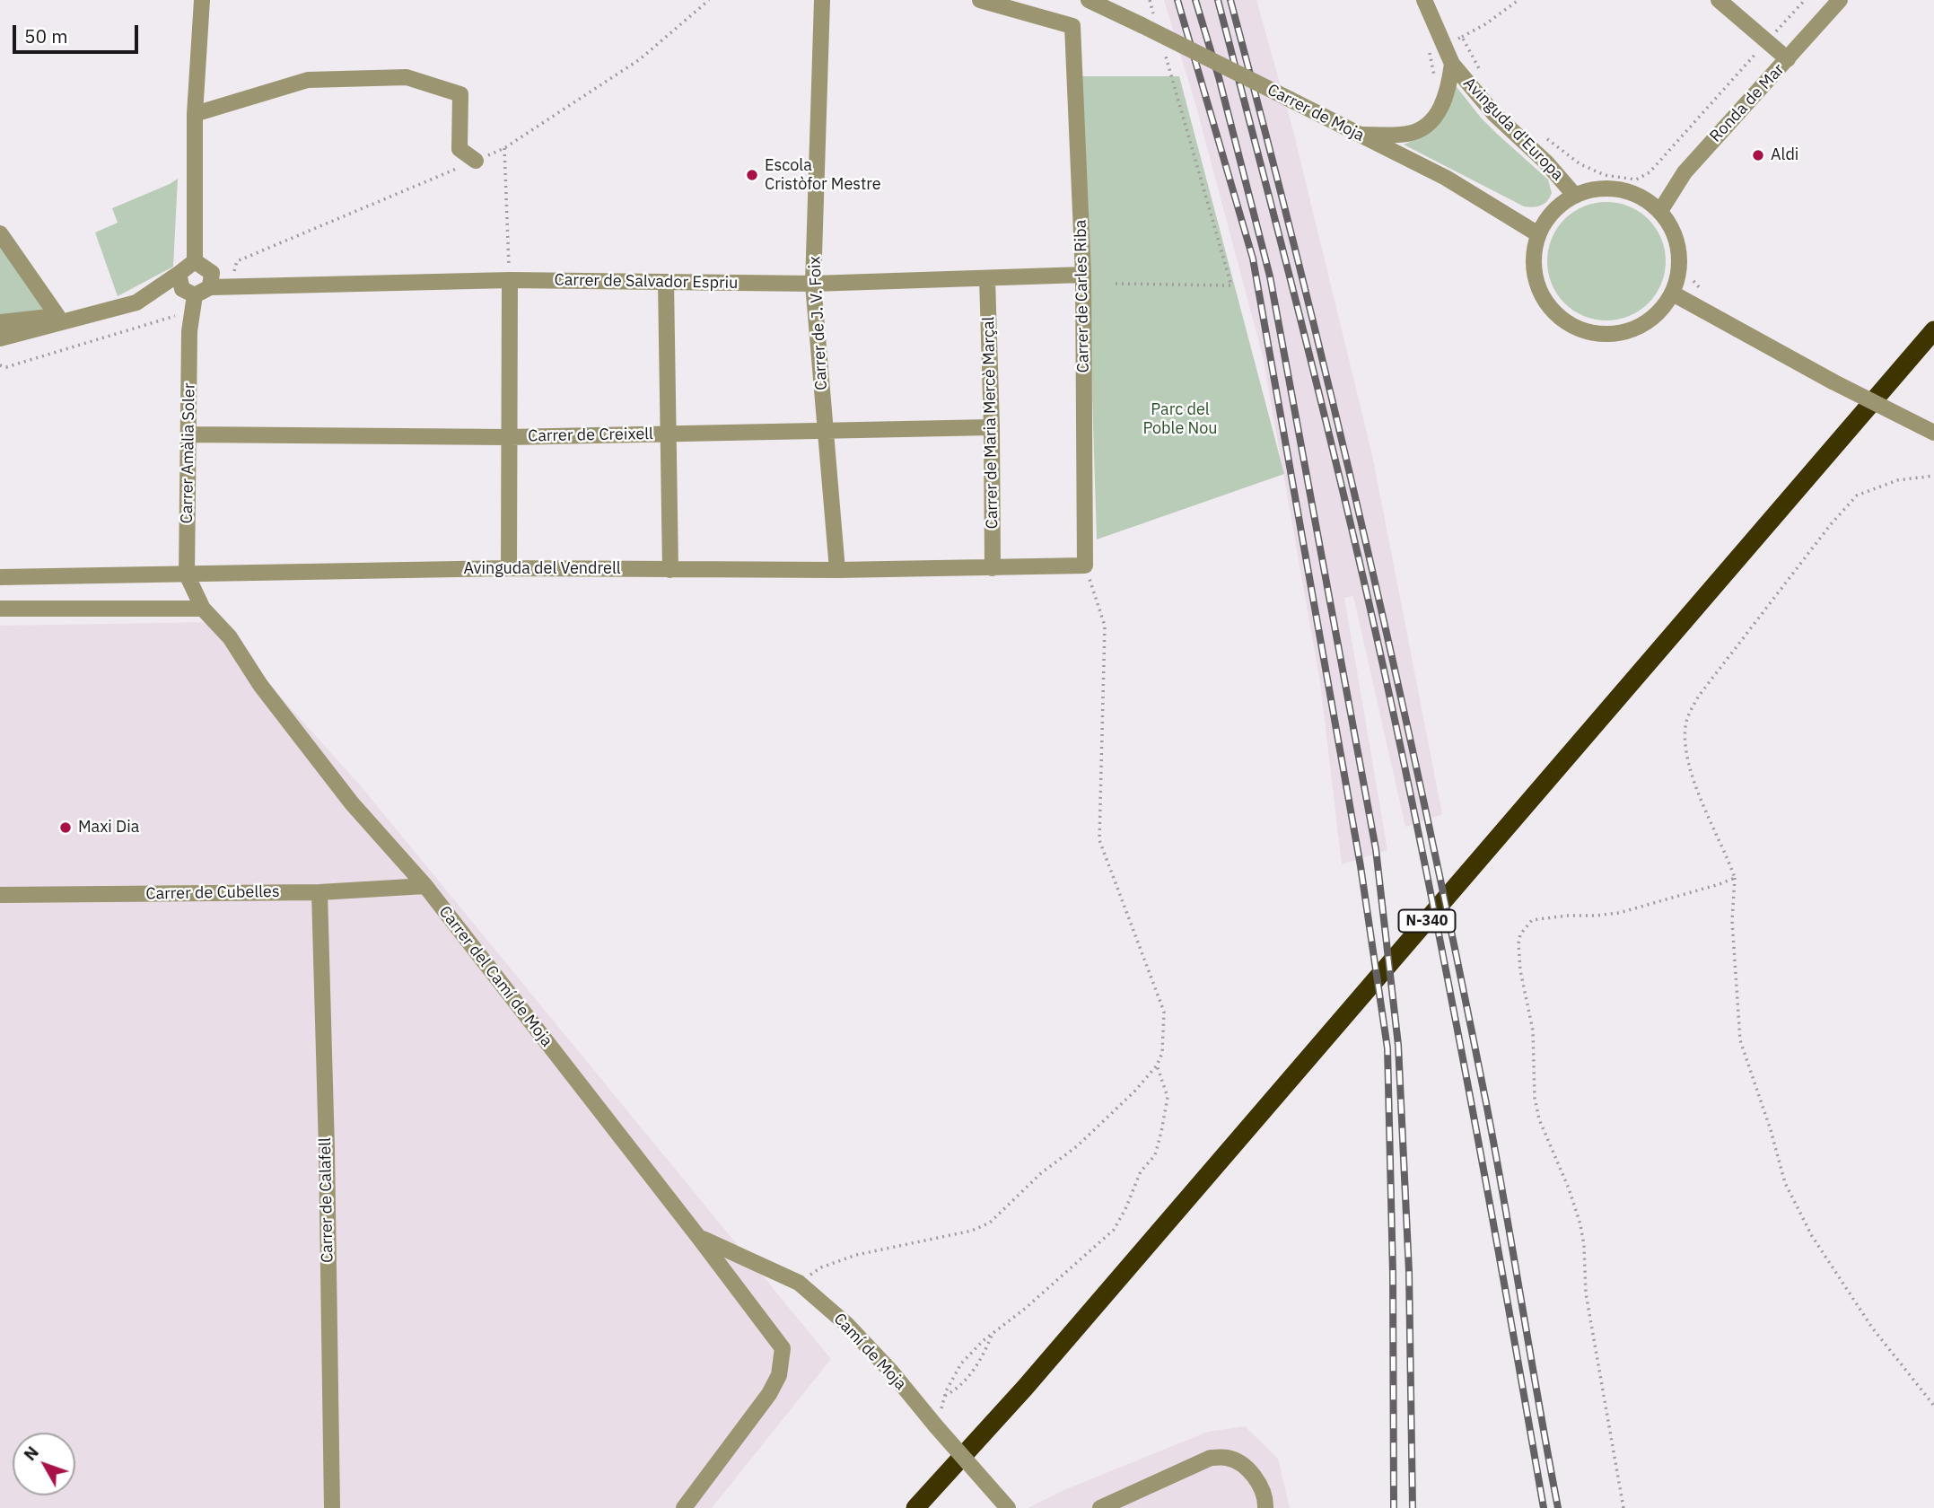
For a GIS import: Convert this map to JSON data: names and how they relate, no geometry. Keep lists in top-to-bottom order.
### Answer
{
  "streets": {
    "highway": ["N-340"],
    "street": [
      "Ronda de Mar",
      "Carrer de Moja",
      "Avinguda d'Europa",
      "Carrer de Salvador Espriu",
      "Carrer de Carles Riba",
      "Carrer de J. V. Foix",
      "Carrer de Maria Mercè Marçal",
      "Carrer de Creixell",
      "Carrer Amàlia Soler",
      "Avinguda del Vendrell",
      "Carrer de Cubelles",
      "Carrer del Camí de Moja",
      "Carrer de Calafell",
      "Camí de Moja"
    ]
  },
  "crossings": [
    ["Ronda de Mar", "Carrer de Moja"],
    ["Ronda de Mar", "Avinguda d'Europa"],
    ["Carrer de Moja", "Avinguda d'Europa"],
    ["Carrer de Salvador Espriu", "Carrer de Carles Riba"],
    ["Carrer de Salvador Espriu", "Carrer de J. V. Foix"],
    ["Carrer de Salvador Espriu", "Carrer de Maria Mercè Marçal"],
    ["Carrer de Salvador Espriu", "Carrer Amàlia Soler"],
    ["Carrer de Carles Riba", "Avinguda del Vendrell"],
    ["Carrer de J. V. Foix", "Carrer de Creixell"],
    ["Carrer de J. V. Foix", "Avinguda del Vendrell"],
    ["Carrer de Maria Mercè Marçal", "Carrer de Creixell"],
    ["Carrer de Maria Mercè Marçal", "Avinguda del Vendrell"],
    ["Carrer de Creixell", "Carrer Amàlia Soler"],
    ["Carrer Amàlia Soler", "Avinguda del Vendrell"],
    ["Carrer Amàlia Soler", "Carrer del Camí de Moja"],
    ["Carrer de Cubelles", "Carrer del Camí de Moja"],
    ["Carrer de Cubelles", "Carrer de Calafell"],
    ["Carrer del Camí de Moja", "Camí de Moja"]
  ],
  "parks": ["Parc del Poble Nou"],
  "places": ["Aldi", "Escola Cristòfor Mestre", "Maxi Dia"],
  "scale_bar": "50 m",
  "north": "top left"
}
